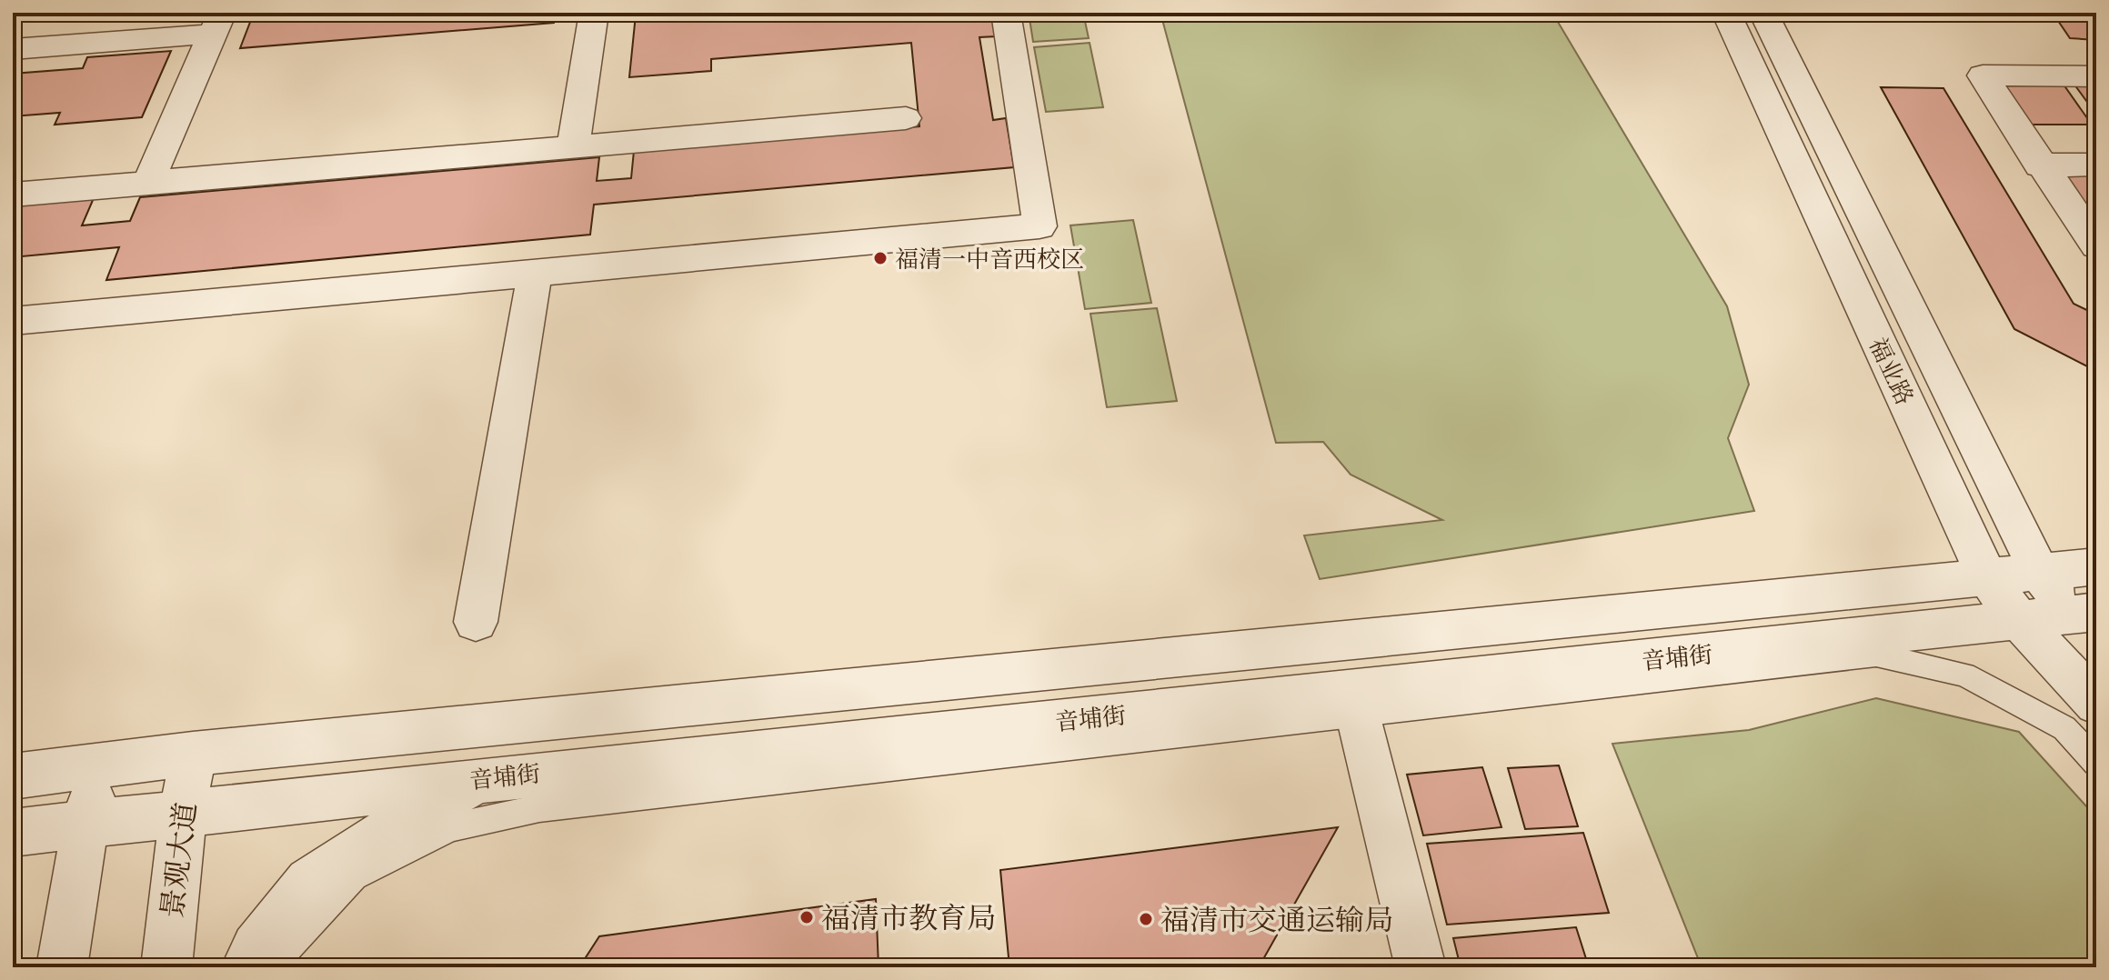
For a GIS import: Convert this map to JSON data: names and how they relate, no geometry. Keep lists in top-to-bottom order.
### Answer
{
  "streets": {
    "street": ["福业路", "音埔街", "景观大道"]
  },
  "crossings": [
    ["福业路", "音埔街"],
    ["音埔街", "景观大道"]
  ],
  "places": ["福清一中音西校区", "福清市教育局", "福清市交通运输局"]
}
